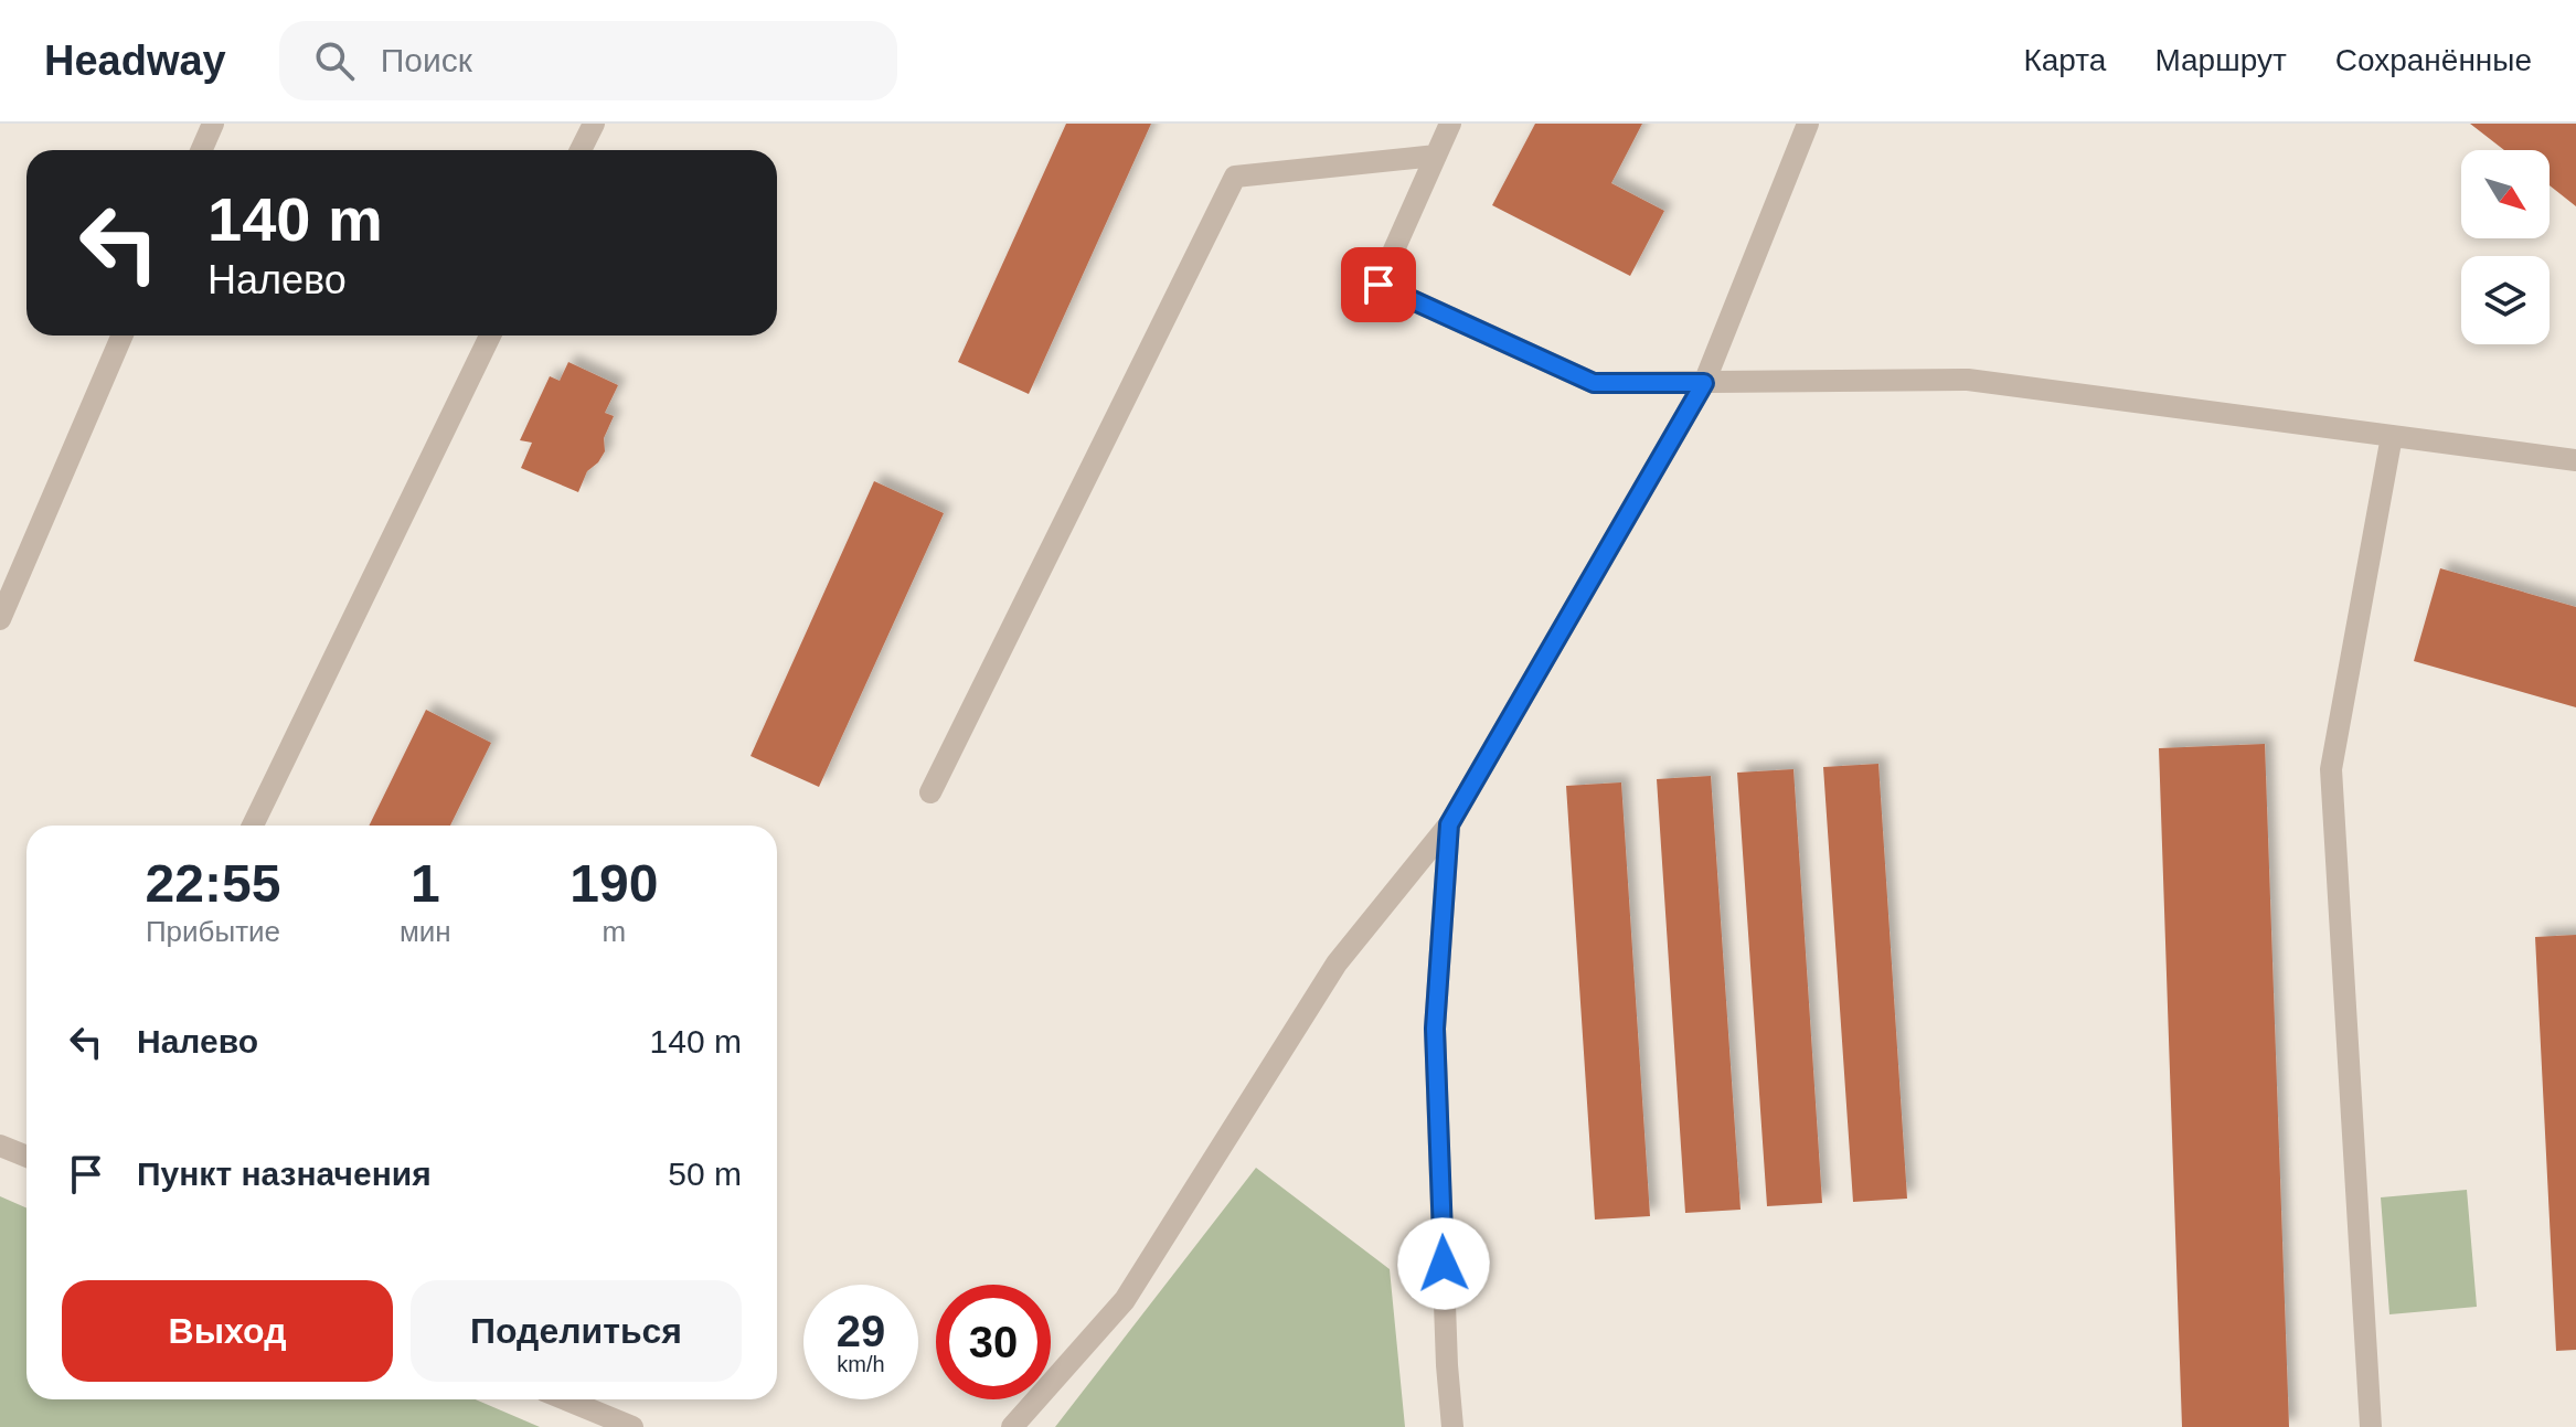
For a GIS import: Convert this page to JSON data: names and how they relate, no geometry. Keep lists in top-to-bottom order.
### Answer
{
  "north": "bottom right",
  "page": {
    "header": "Headway",
    "search": "Поиск",
    "nav": ["Карта", "Маршрут", "Сохранённые"],
    "turn": ["140 m", "Налево"],
    "eta": [
      "22:55",
      "Прибытие",
      "1",
      "мин",
      "190",
      "m"
    ],
    "list": [
      {
        "name": "Налево",
        "value": "140 m"
      },
      {
        "name": "Пункт назначения",
        "value": "50 m"
      }
    ],
    "buttons": ["Выход", "Поделиться"],
    "speed": "29 km/h",
    "limit": "30"
  }
}
